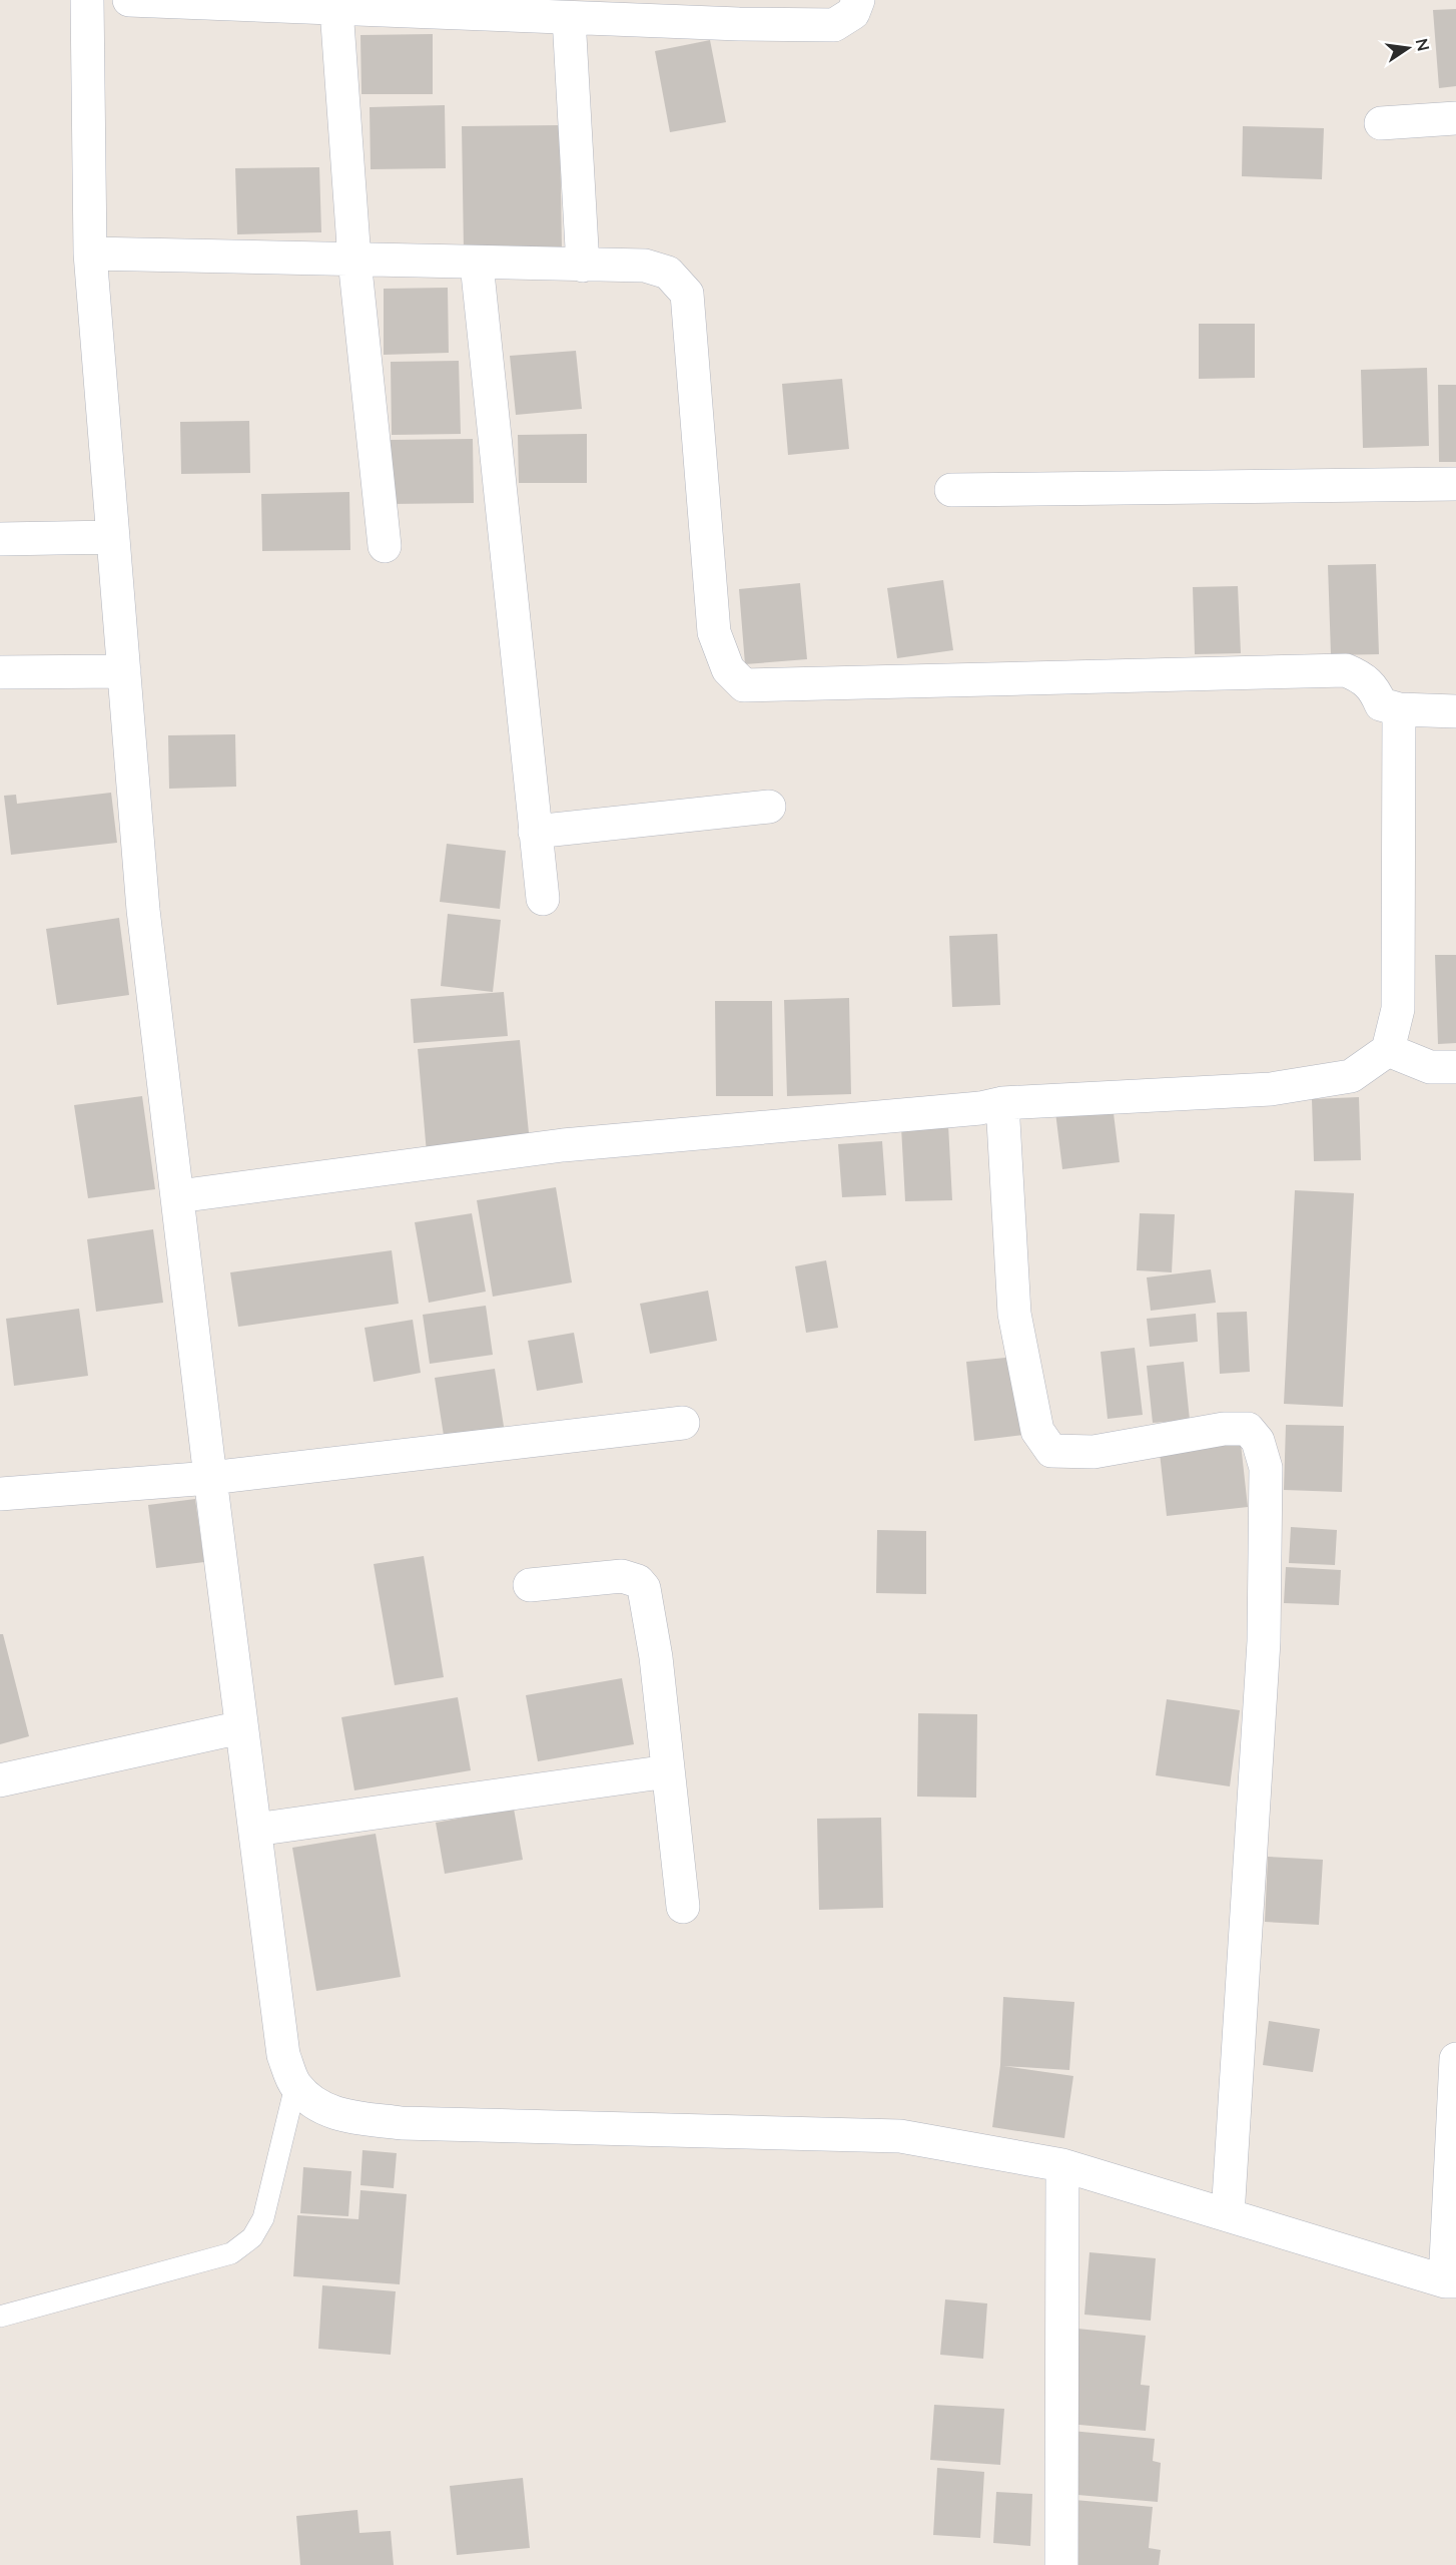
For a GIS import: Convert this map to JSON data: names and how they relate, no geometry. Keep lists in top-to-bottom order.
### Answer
{
  "north": "right"
}
